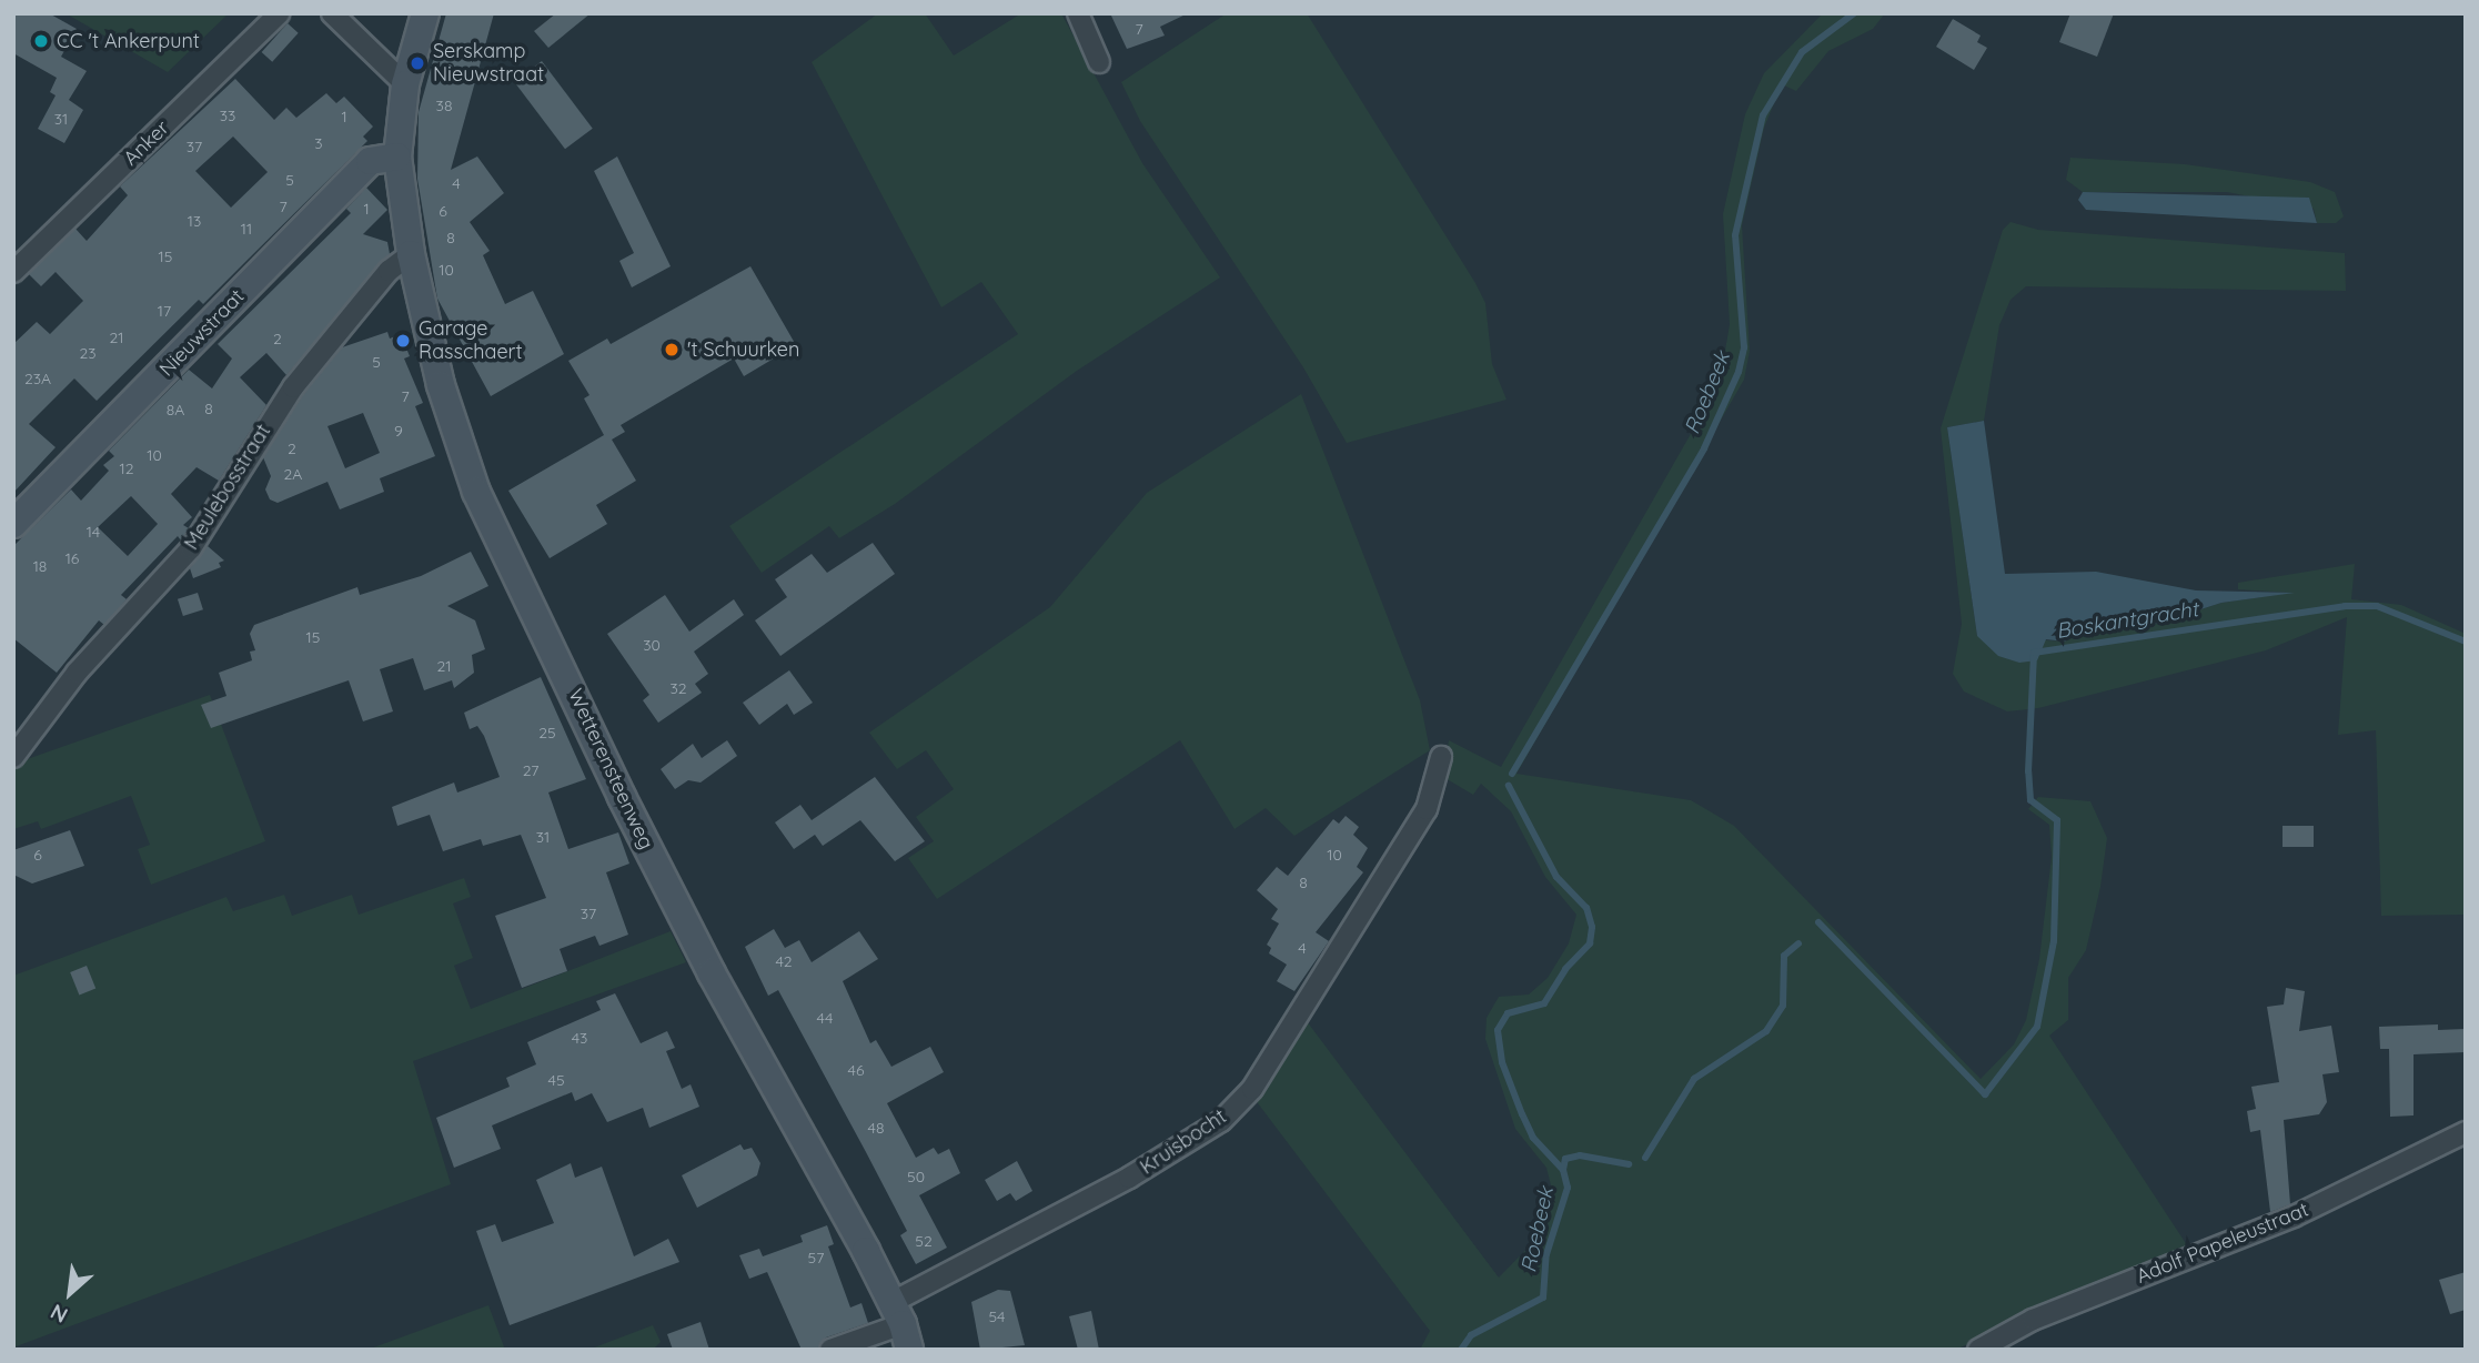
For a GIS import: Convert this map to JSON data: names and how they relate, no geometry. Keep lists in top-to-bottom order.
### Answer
{
  "streets": {
    "street": [
      "Anker",
      "Nieuwstraat",
      "Meulebosstraat",
      "Wetterensteenweg",
      "Kruisbocht",
      "Adolf Papeleustraat"
    ]
  },
  "crossings": [
    ["Nieuwstraat", "Wetterensteenweg"],
    ["Meulebosstraat", "Wetterensteenweg"],
    ["Wetterensteenweg", "Kruisbocht"]
  ],
  "water": ["Roebeek", "Boskantgracht"],
  "places": [
    "CC 't Ankerpunt",
    "Serskamp Nieuwstraat",
    "Garage Rasschaert",
    "'t Schuurken"
  ],
  "house_numbers": [
    "7",
    "38",
    "33",
    "1",
    "31",
    "3",
    "37",
    "5",
    "4",
    "7",
    "1",
    "6",
    "13",
    "11",
    "8",
    "15",
    "10",
    "17",
    "21",
    "2",
    "23",
    "5",
    "23A",
    "7",
    "8",
    "8A",
    "9",
    "2",
    "10",
    "12",
    "2A",
    "14",
    "16",
    "18",
    "15",
    "30",
    "21",
    "32",
    "25",
    "27",
    "31",
    "6",
    "10",
    "8",
    "37",
    "4",
    "42",
    "44",
    "43",
    "46",
    "45",
    "48",
    "50",
    "52",
    "57",
    "54"
  ],
  "north": "bottom left"
}
